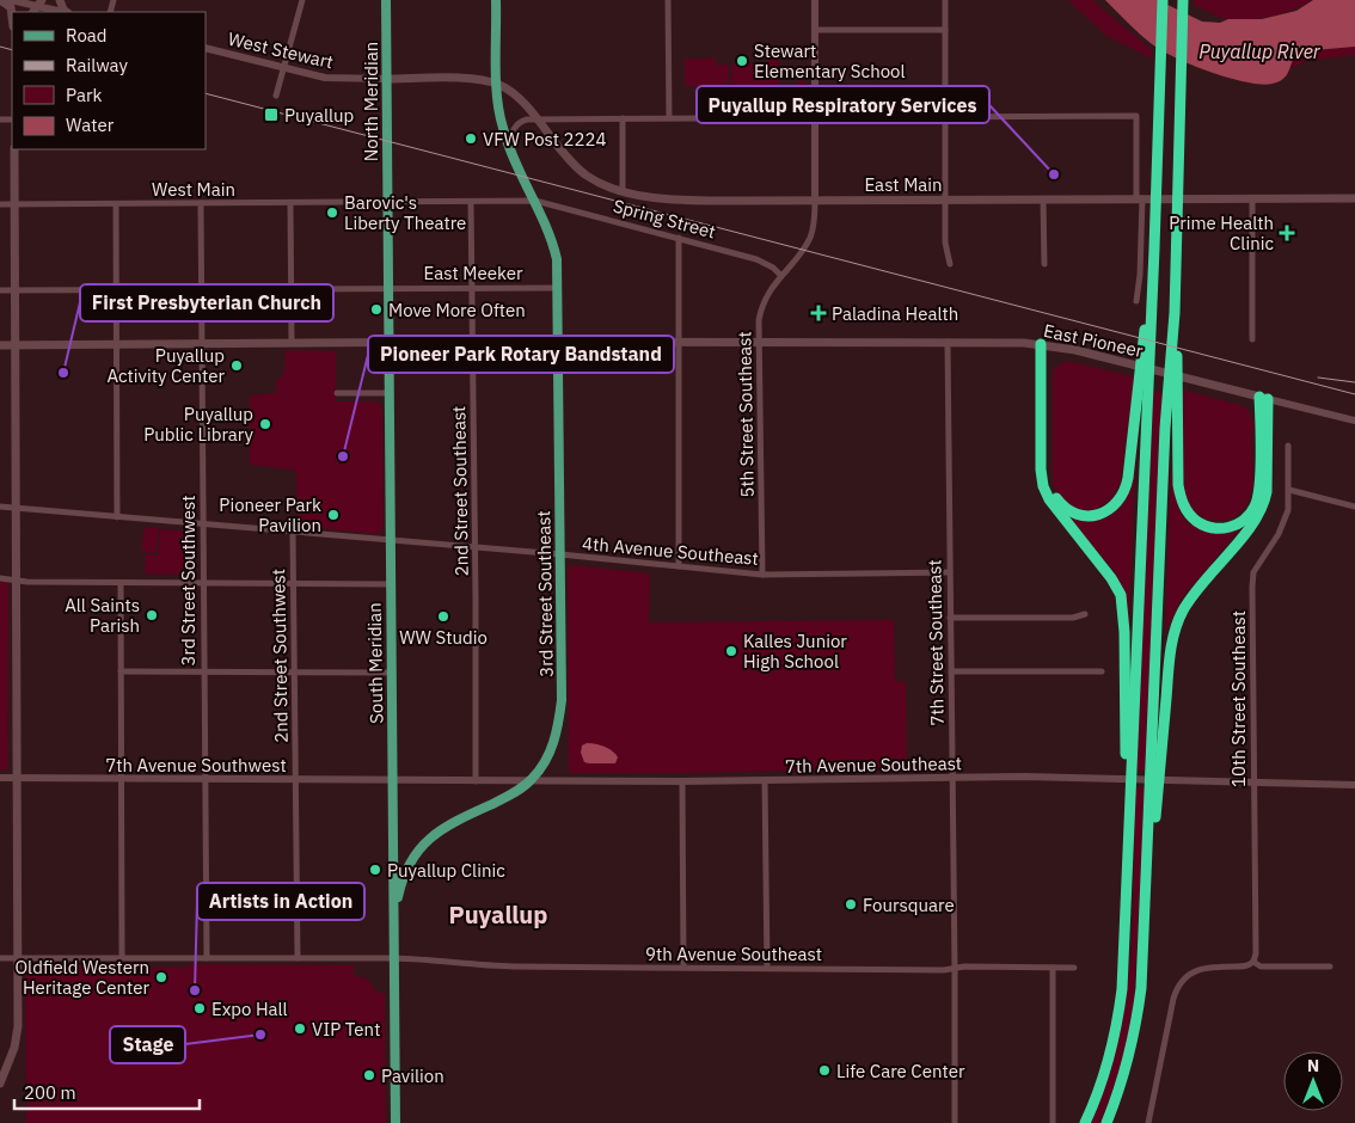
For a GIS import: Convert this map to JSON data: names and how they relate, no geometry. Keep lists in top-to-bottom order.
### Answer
{
  "streets": {
    "main road": [
      "North Meridian",
      "East Main",
      "East Pioneer",
      "3rd Street Southeast",
      "South Meridian"
    ],
    "street": [
      "West Stewart",
      "West Main",
      "Spring Street",
      "East Meeker",
      "5th Street Southeast",
      "2nd Street Southeast",
      "4th Avenue Southeast",
      "3rd Street Southwest",
      "7th Street Southeast",
      "2nd Street Southwest",
      "10th Street Southeast",
      "7th Avenue Southwest",
      "7th Avenue Southeast",
      "9th Avenue Southeast"
    ]
  },
  "crossings": [
    ["West Stewart", "North Meridian"],
    ["North Meridian", "West Main"],
    ["North Meridian", "South Meridian"],
    ["East Main", "5th Street Southeast"],
    ["East Main", "3rd Street Southeast"],
    ["West Main", "3rd Street Southwest"],
    ["West Main", "South Meridian"],
    ["Spring Street", "5th Street Southeast"],
    ["Spring Street", "3rd Street Southeast"],
    ["East Meeker", "2nd Street Southeast"],
    ["East Meeker", "3rd Street Southwest"],
    ["East Meeker", "3rd Street Southeast"],
    ["East Meeker", "South Meridian"],
    ["East Pioneer", "5th Street Southeast"],
    ["East Pioneer", "2nd Street Southeast"],
    ["East Pioneer", "3rd Street Southwest"],
    ["East Pioneer", "3rd Street Southeast"],
    ["East Pioneer", "7th Street Southeast"],
    ["East Pioneer", "South Meridian"],
    ["5th Street Southeast", "4th Avenue Southeast"],
    ["2nd Street Southeast", "4th Avenue Southeast"],
    ["2nd Street Southeast", "7th Avenue Southeast"],
    ["4th Avenue Southeast", "3rd Street Southwest"],
    ["4th Avenue Southeast", "3rd Street Southeast"],
    ["4th Avenue Southeast", "7th Street Southeast"],
    ["4th Avenue Southeast", "2nd Street Southwest"],
    ["4th Avenue Southeast", "South Meridian"],
    ["3rd Street Southwest", "7th Avenue Southwest"],
    ["3rd Street Southwest", "9th Avenue Southeast"],
    ["3rd Street Southeast", "South Meridian"],
    ["3rd Street Southeast", "7th Avenue Southeast"],
    ["7th Street Southeast", "7th Avenue Southeast"],
    ["7th Street Southeast", "9th Avenue Southeast"],
    ["2nd Street Southwest", "7th Avenue Southwest"],
    ["2nd Street Southwest", "9th Avenue Southeast"],
    ["South Meridian", "7th Avenue Southwest"],
    ["South Meridian", "7th Avenue Southeast"],
    ["South Meridian", "9th Avenue Southeast"],
    ["10th Street Southeast", "7th Avenue Southeast"],
    ["7th Avenue Southwest", "7th Avenue Southeast"]
  ],
  "districts": ["Puyallup"],
  "water": ["Puyallup River"],
  "places": {
    "other": [
      "Stewart Elementary School",
      "VFW Post 2224",
      "Puyallup Respiratory Services",
      "Barovic's Liberty Theatre",
      "Move More Often",
      "Puyallup Activity Center",
      "First Presbyterian Church",
      "Puyallup Public Library",
      "Pioneer Park Rotary Bandstand",
      "Pioneer Park Pavilion",
      "All Saints Parish",
      "WW Studio",
      "Kalles Junior High School",
      "Puyallup Clinic",
      "Foursquare",
      "Oldfield Western Heritage Center",
      "Artists in Action",
      "Expo Hall",
      "VIP Tent",
      "Stage",
      "Life Care Center",
      "Pavilion"
    ],
    "transit": ["Puyallup"],
    "health": ["Prime Health Clinic", "Paladina Health"]
  },
  "legend": [
    "Road",
    "Railway",
    "Park",
    "Water"
  ],
  "scale_bar": "200 m",
  "north": "top"
}
